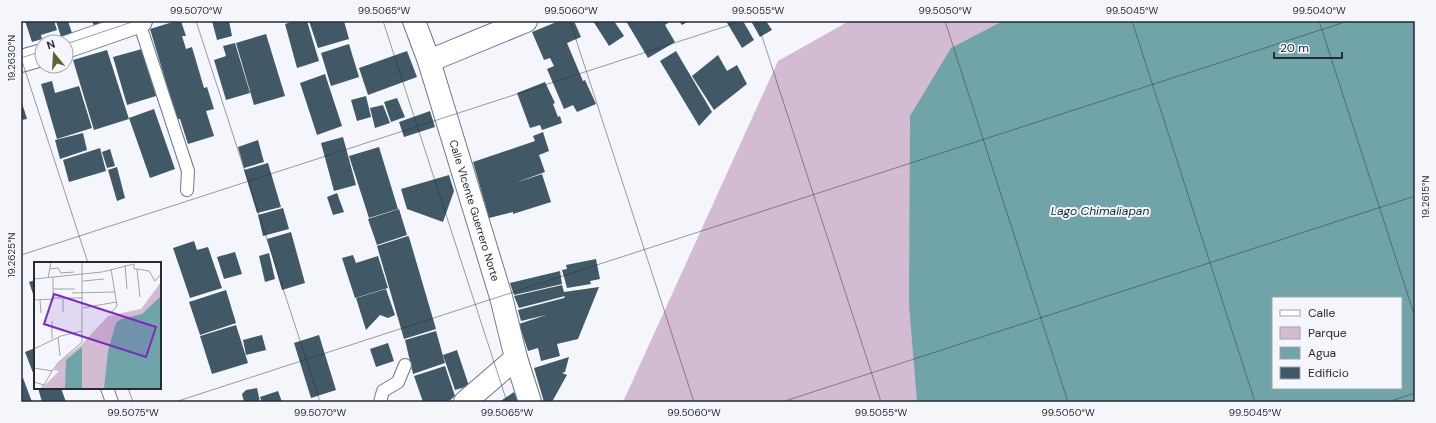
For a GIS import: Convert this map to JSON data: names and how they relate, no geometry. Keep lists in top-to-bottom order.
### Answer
{
  "streets": {
    "street": ["Calle VIcente Guerrero Norte"]
  },
  "water": ["Lago Chimaliapan"],
  "legend": [
    "Calle",
    "Parque",
    "Agua",
    "Edificio"
  ],
  "scale_bar": "20 m",
  "north": "top",
  "coordinates": [
    "99.5070°W",
    "99.5065°W",
    "99.5060°W",
    "99.5055°W",
    "99.5050°W",
    "99.5045°W",
    "99.5040°W",
    "19.2630°N",
    "19.2615°N",
    "19.2625°N",
    "99.5075°W"
  ]
}
